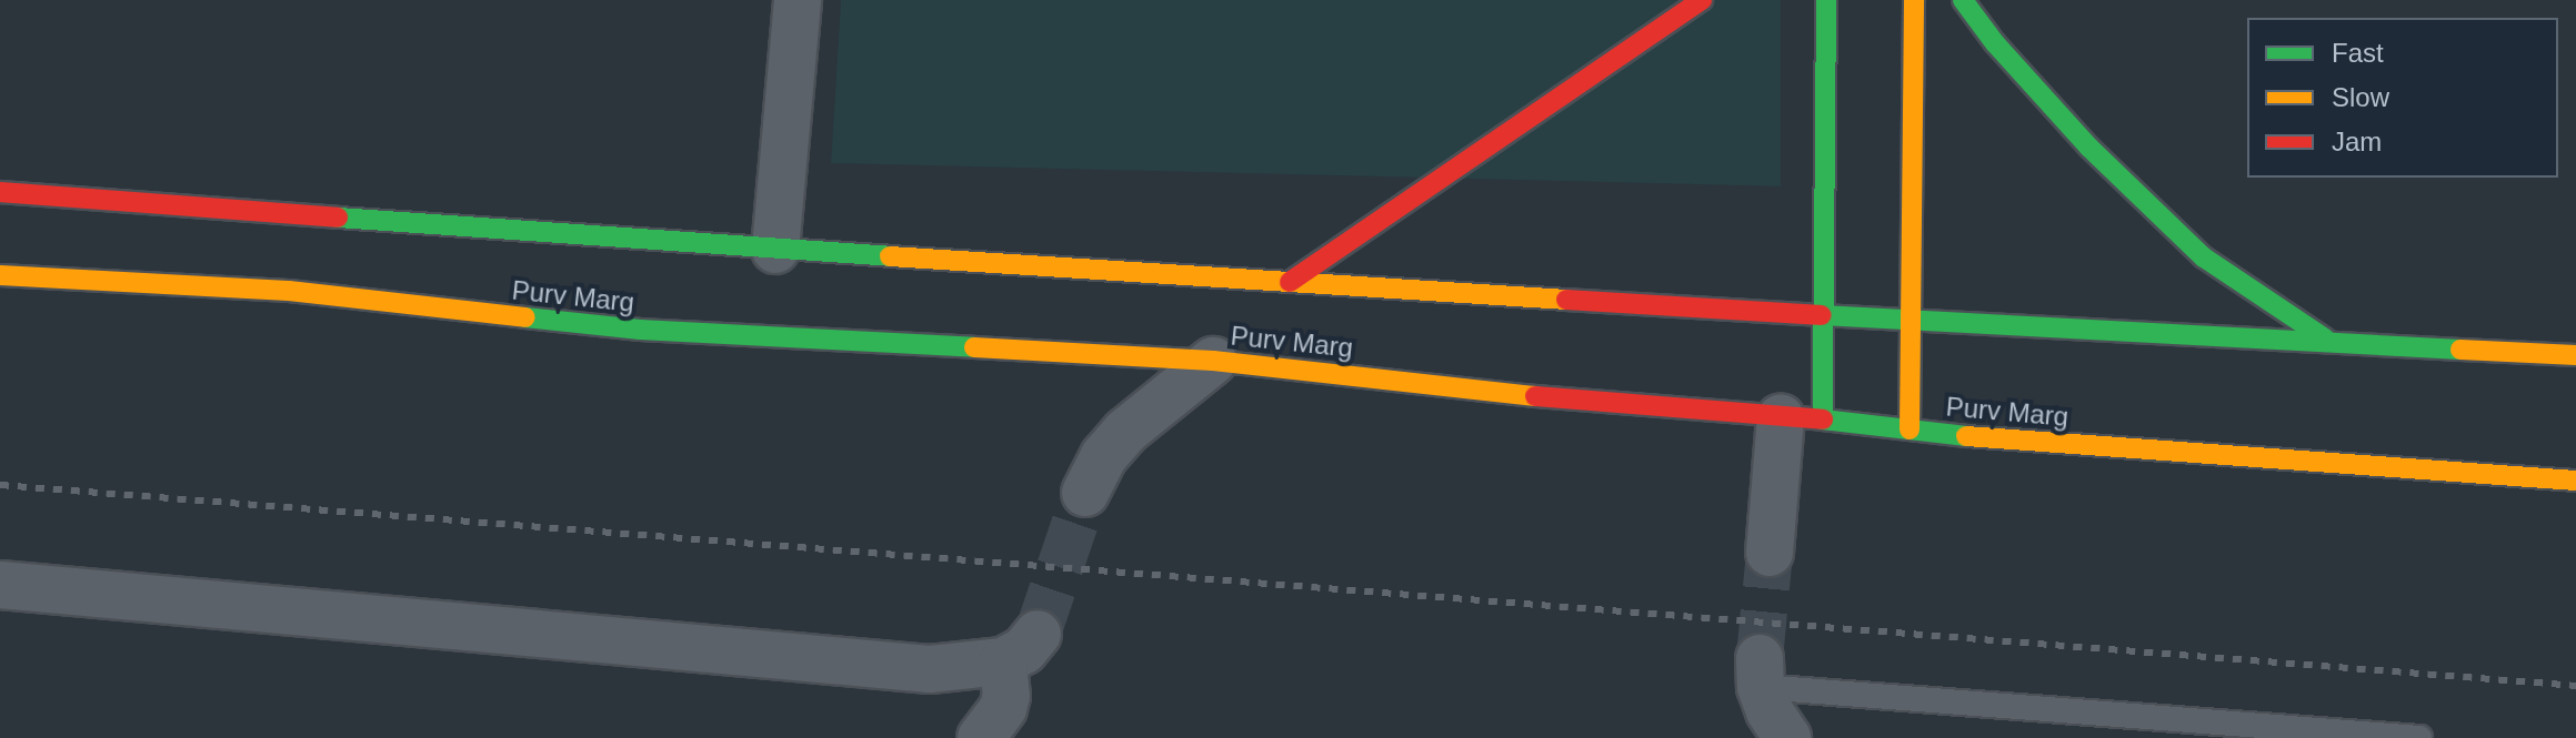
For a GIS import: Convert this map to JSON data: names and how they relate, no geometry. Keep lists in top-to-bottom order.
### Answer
{
  "streets": {
    "main road": ["Purv Marg"]
  },
  "legend": ["Fast", "Slow", "Jam"]
}
